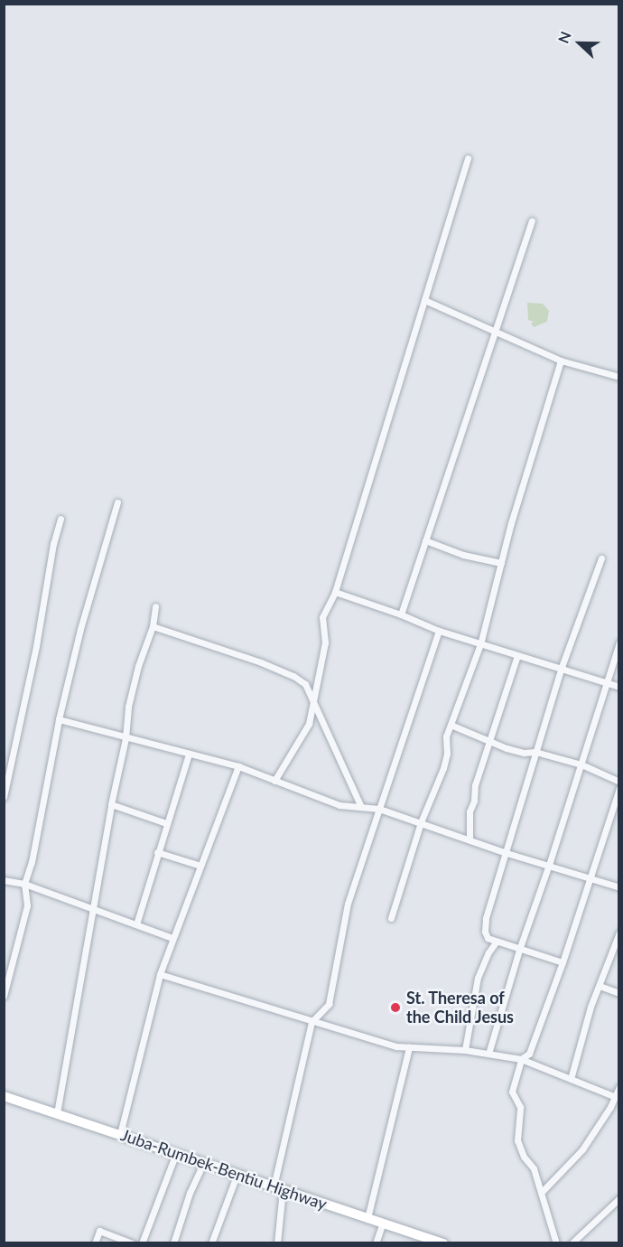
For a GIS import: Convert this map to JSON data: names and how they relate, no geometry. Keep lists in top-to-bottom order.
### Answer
{
  "streets": {
    "main road": ["Juba-Rumbek-Bentiu Highway"]
  },
  "places": ["St. Theresa of the Child Jesus"],
  "north": "left"
}
